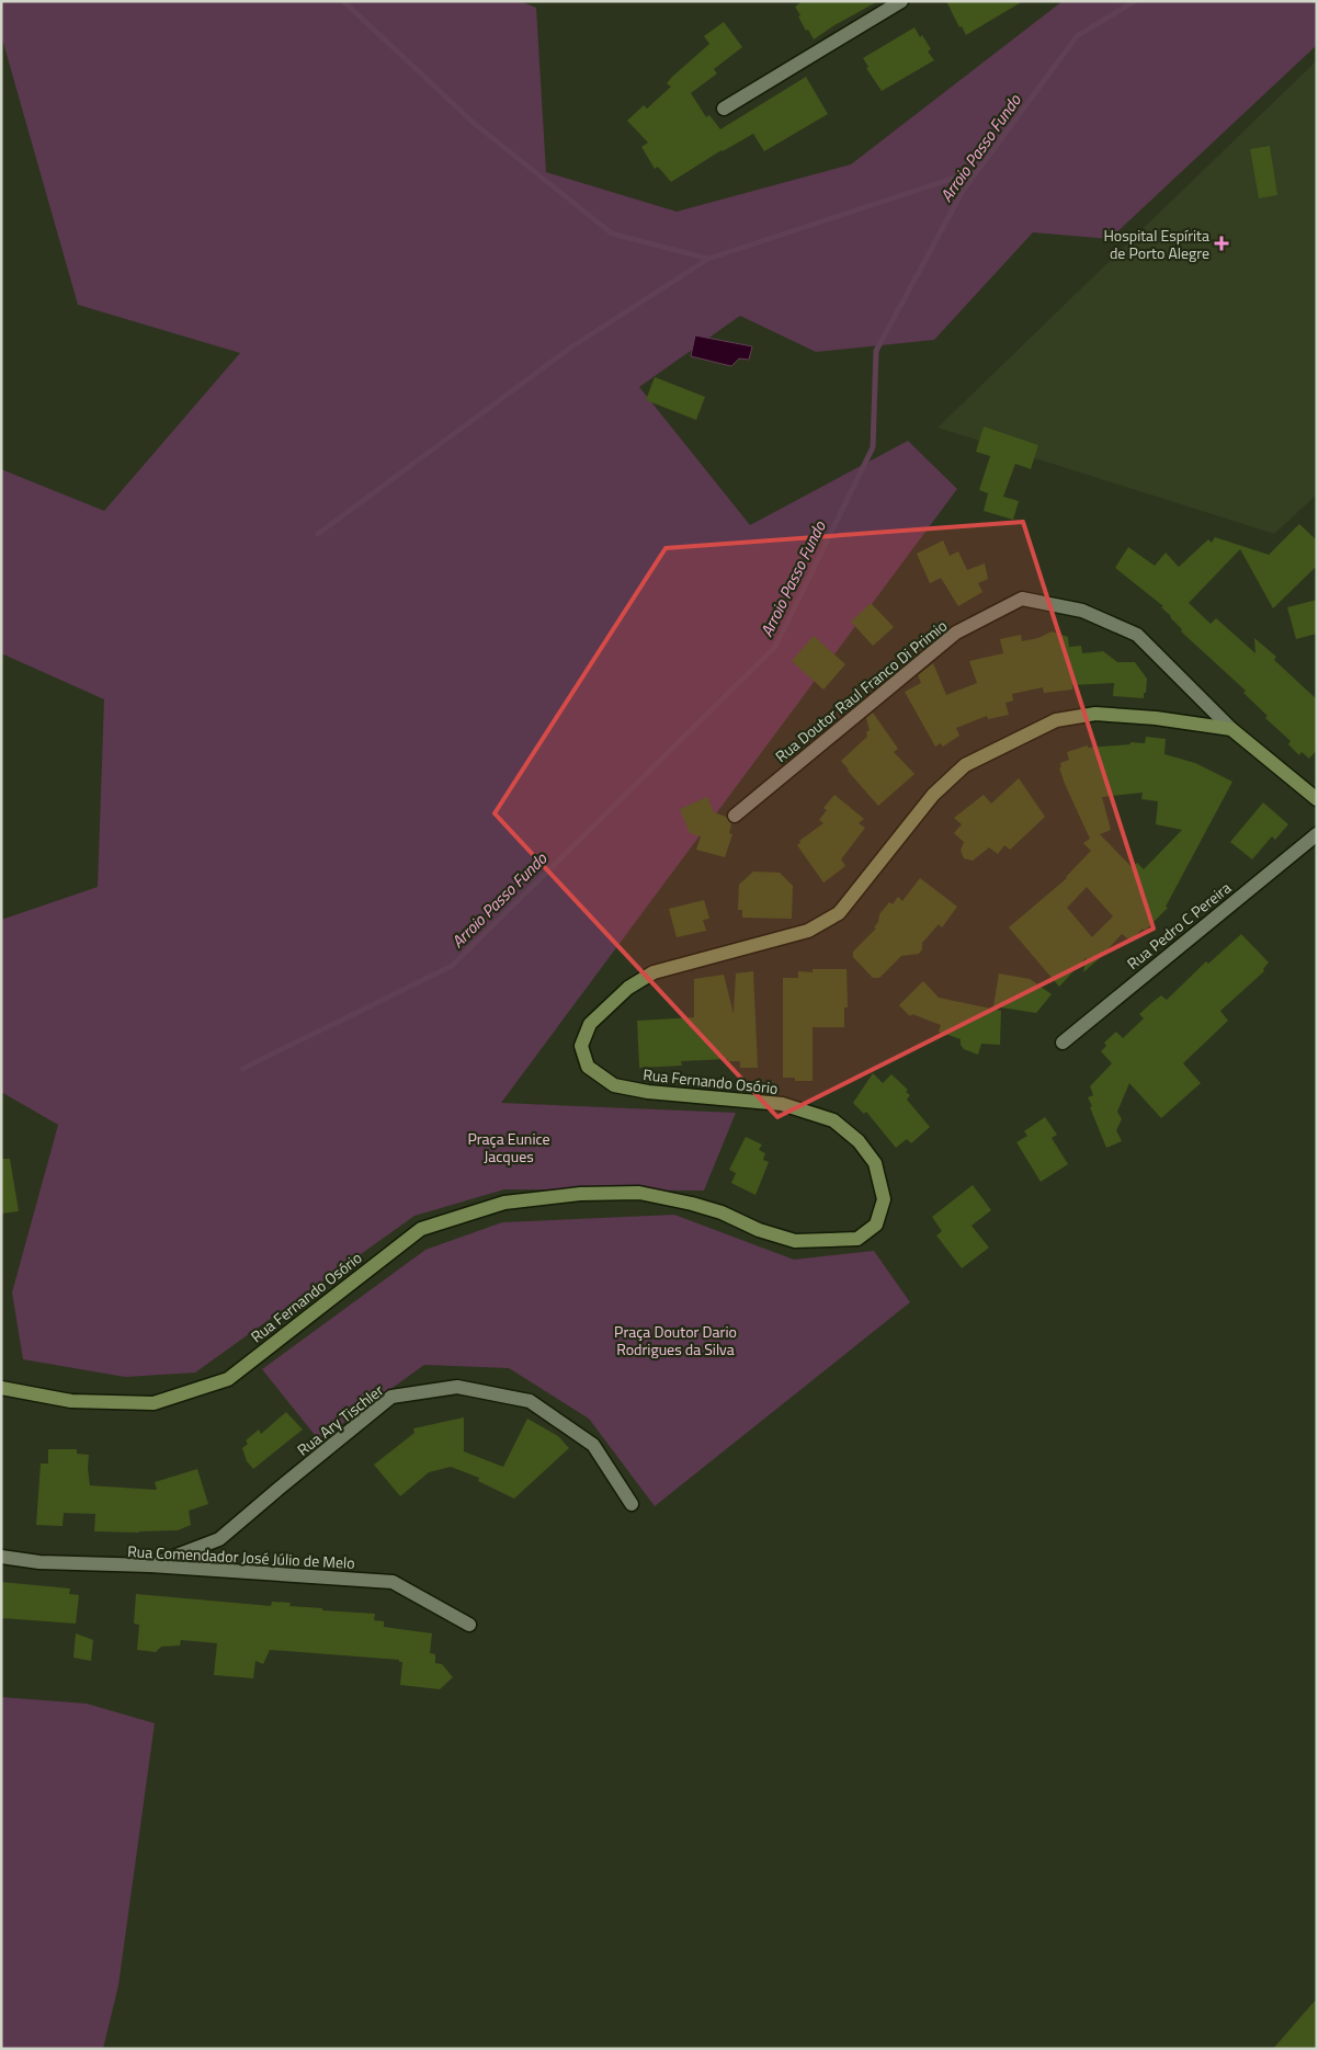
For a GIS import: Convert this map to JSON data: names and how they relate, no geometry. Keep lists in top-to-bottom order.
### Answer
{
  "streets": {
    "street": [
      "Rua Doutor Raul Franco Di Primio",
      "Rua Pedro C Pereira",
      "Rua Fernando Osório",
      "Rua Ary Tischler",
      "Rua Comendador José Júlio de Melo"
    ]
  },
  "crossings": [
    ["Rua Doutor Raul Franco Di Primio", "Rua Fernando Osório"],
    ["Rua Ary Tischler", "Rua Comendador José Júlio de Melo"]
  ],
  "water": ["Arroio Passo Fundo"],
  "parks": ["Praça Eunice Jacques", "Praça Doutor Dario Rodrigues da Silva"],
  "places": {
    "health": ["Hospital Espírita de Porto Alegre"]
  }
}
